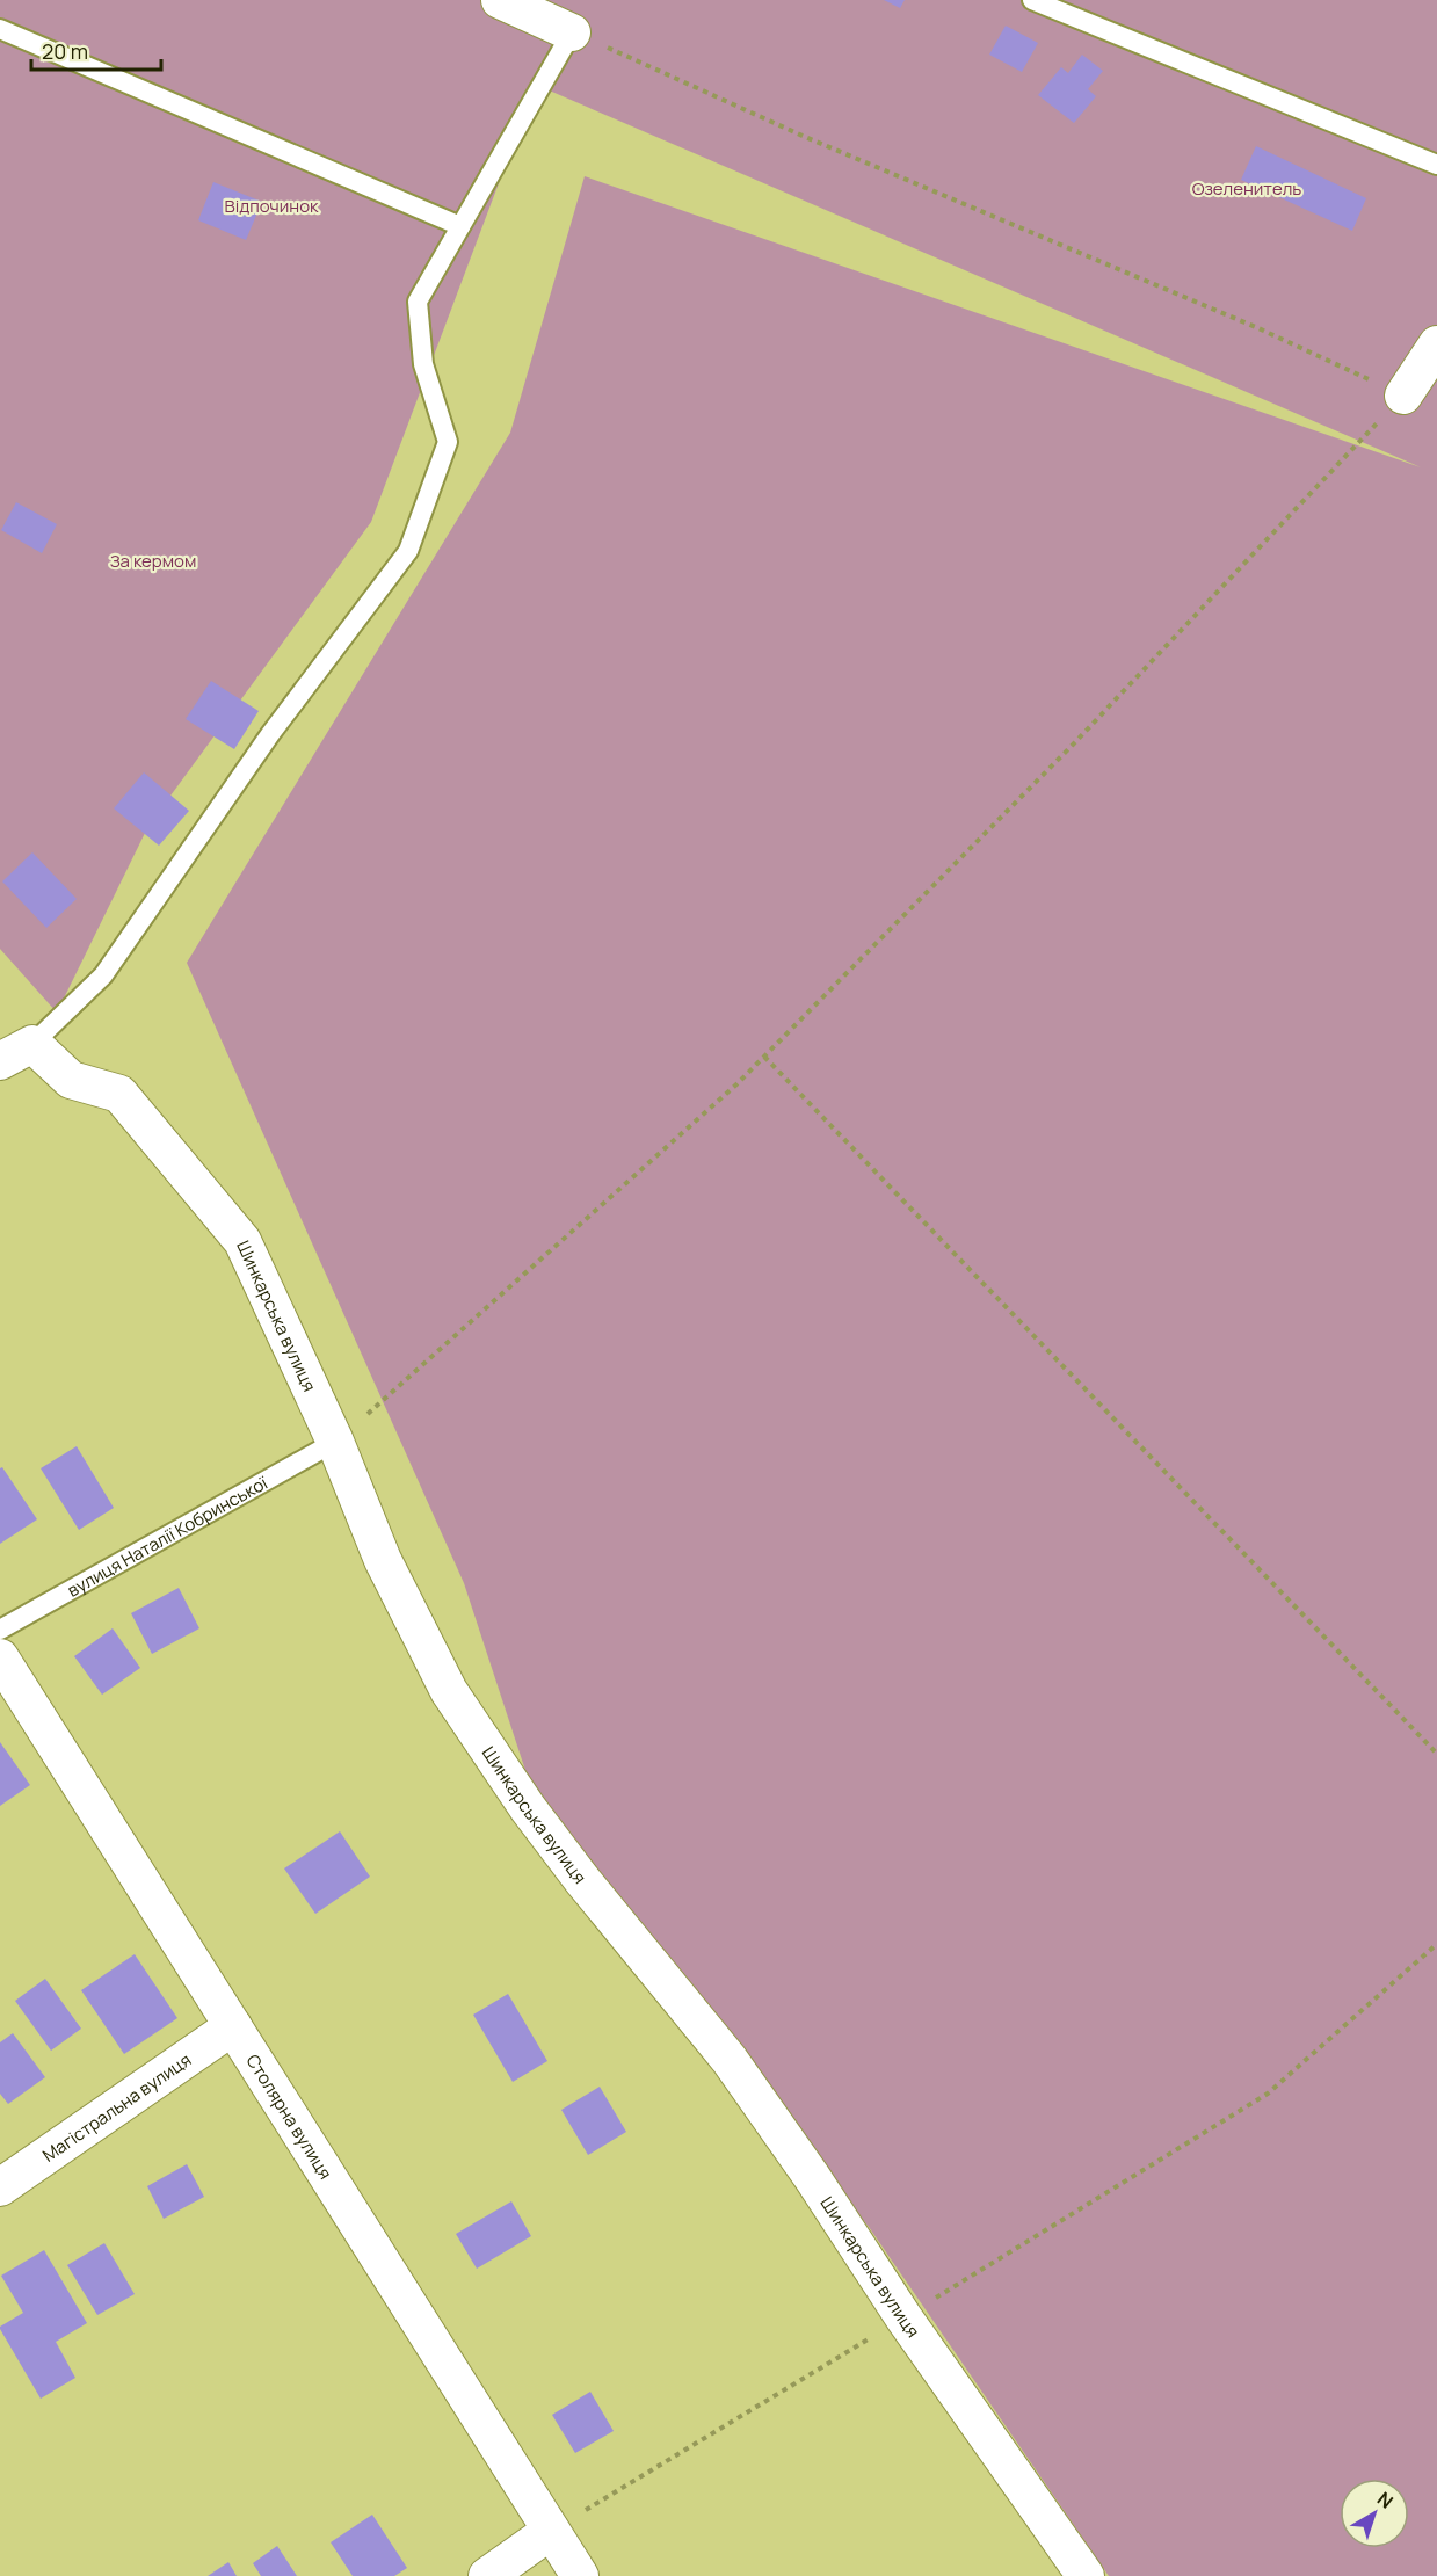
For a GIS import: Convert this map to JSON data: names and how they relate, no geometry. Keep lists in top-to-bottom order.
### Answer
{
  "streets": {
    "street": ["Шинкарська вулиця", "Магістральна вулиця", "Столярна вулиця"],
    "lane": ["вулиця Наталії Кобринської"]
  },
  "crossings": [
    ["Шинкарська вулиця", "вулиця Наталії Кобринської"],
    ["Магістральна вулиця", "Столярна вулиця"]
  ],
  "parks": ["Озеленитель", "Відпочинок", "За кермом"],
  "scale_bar": "20 m",
  "north": "top right"
}
